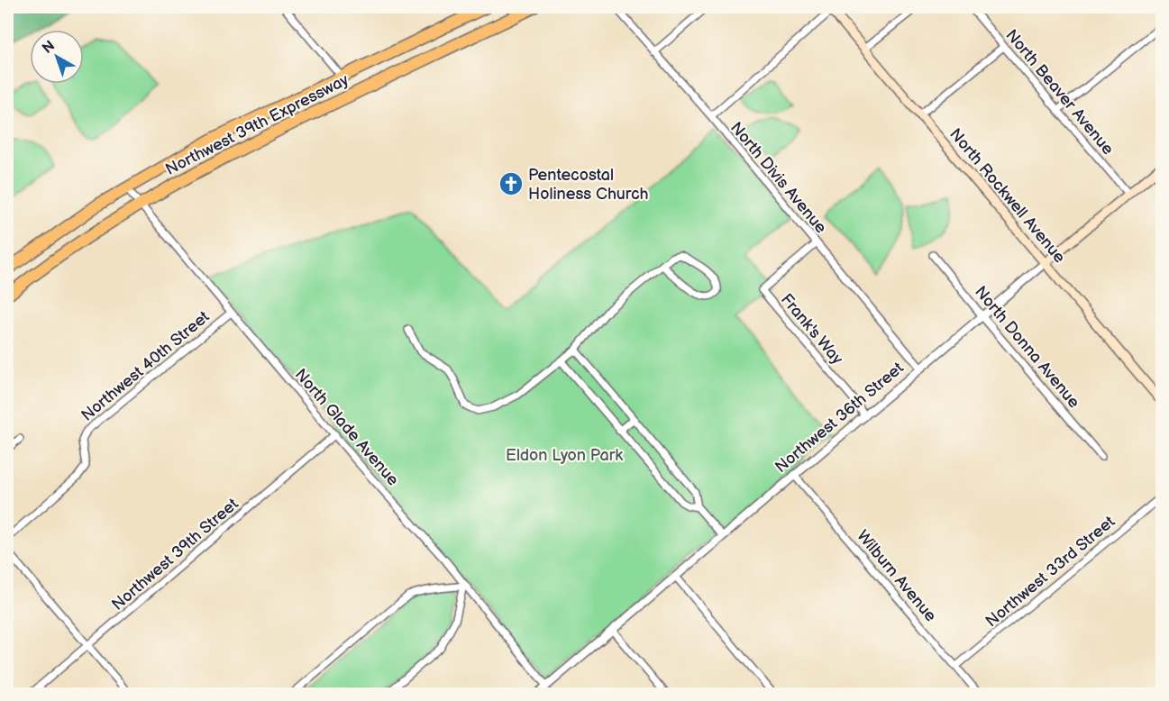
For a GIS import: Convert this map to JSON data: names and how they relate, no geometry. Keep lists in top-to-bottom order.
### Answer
{
  "streets": {
    "highway": ["Northwest 39th Expressway"],
    "main road": ["North Rockwell Avenue", "Northwest 36th Street"],
    "street": [
      "North Beaver Avenue",
      "North Divis Avenue",
      "Frank's Way",
      "North Donna Avenue",
      "Northwest 40th Street",
      "North Glade Avenue",
      "Northwest 39th Street",
      "Northwest 33rd Street",
      "Wilburn Avenue"
    ]
  },
  "crossings": [
    ["North Beaver Avenue", "Northwest 36th Street"],
    ["Northwest 39th Expressway", "North Glade Avenue"],
    ["North Divis Avenue", "Frank's Way"],
    ["North Divis Avenue", "Northwest 36th Street"],
    ["North Rockwell Avenue", "Northwest 36th Street"],
    ["Frank's Way", "Northwest 36th Street"],
    ["North Donna Avenue", "Northwest 36th Street"],
    ["Northwest 40th Street", "North Glade Avenue"],
    ["Northwest 36th Street", "North Glade Avenue"],
    ["Northwest 36th Street", "Wilburn Avenue"],
    ["North Glade Avenue", "Northwest 39th Street"],
    ["Northwest 33rd Street", "Wilburn Avenue"]
  ],
  "parks": ["Eldon Lyon Park"],
  "places": {
    "church": ["Pentecostal Holiness Church"]
  },
  "north": "top left"
}
